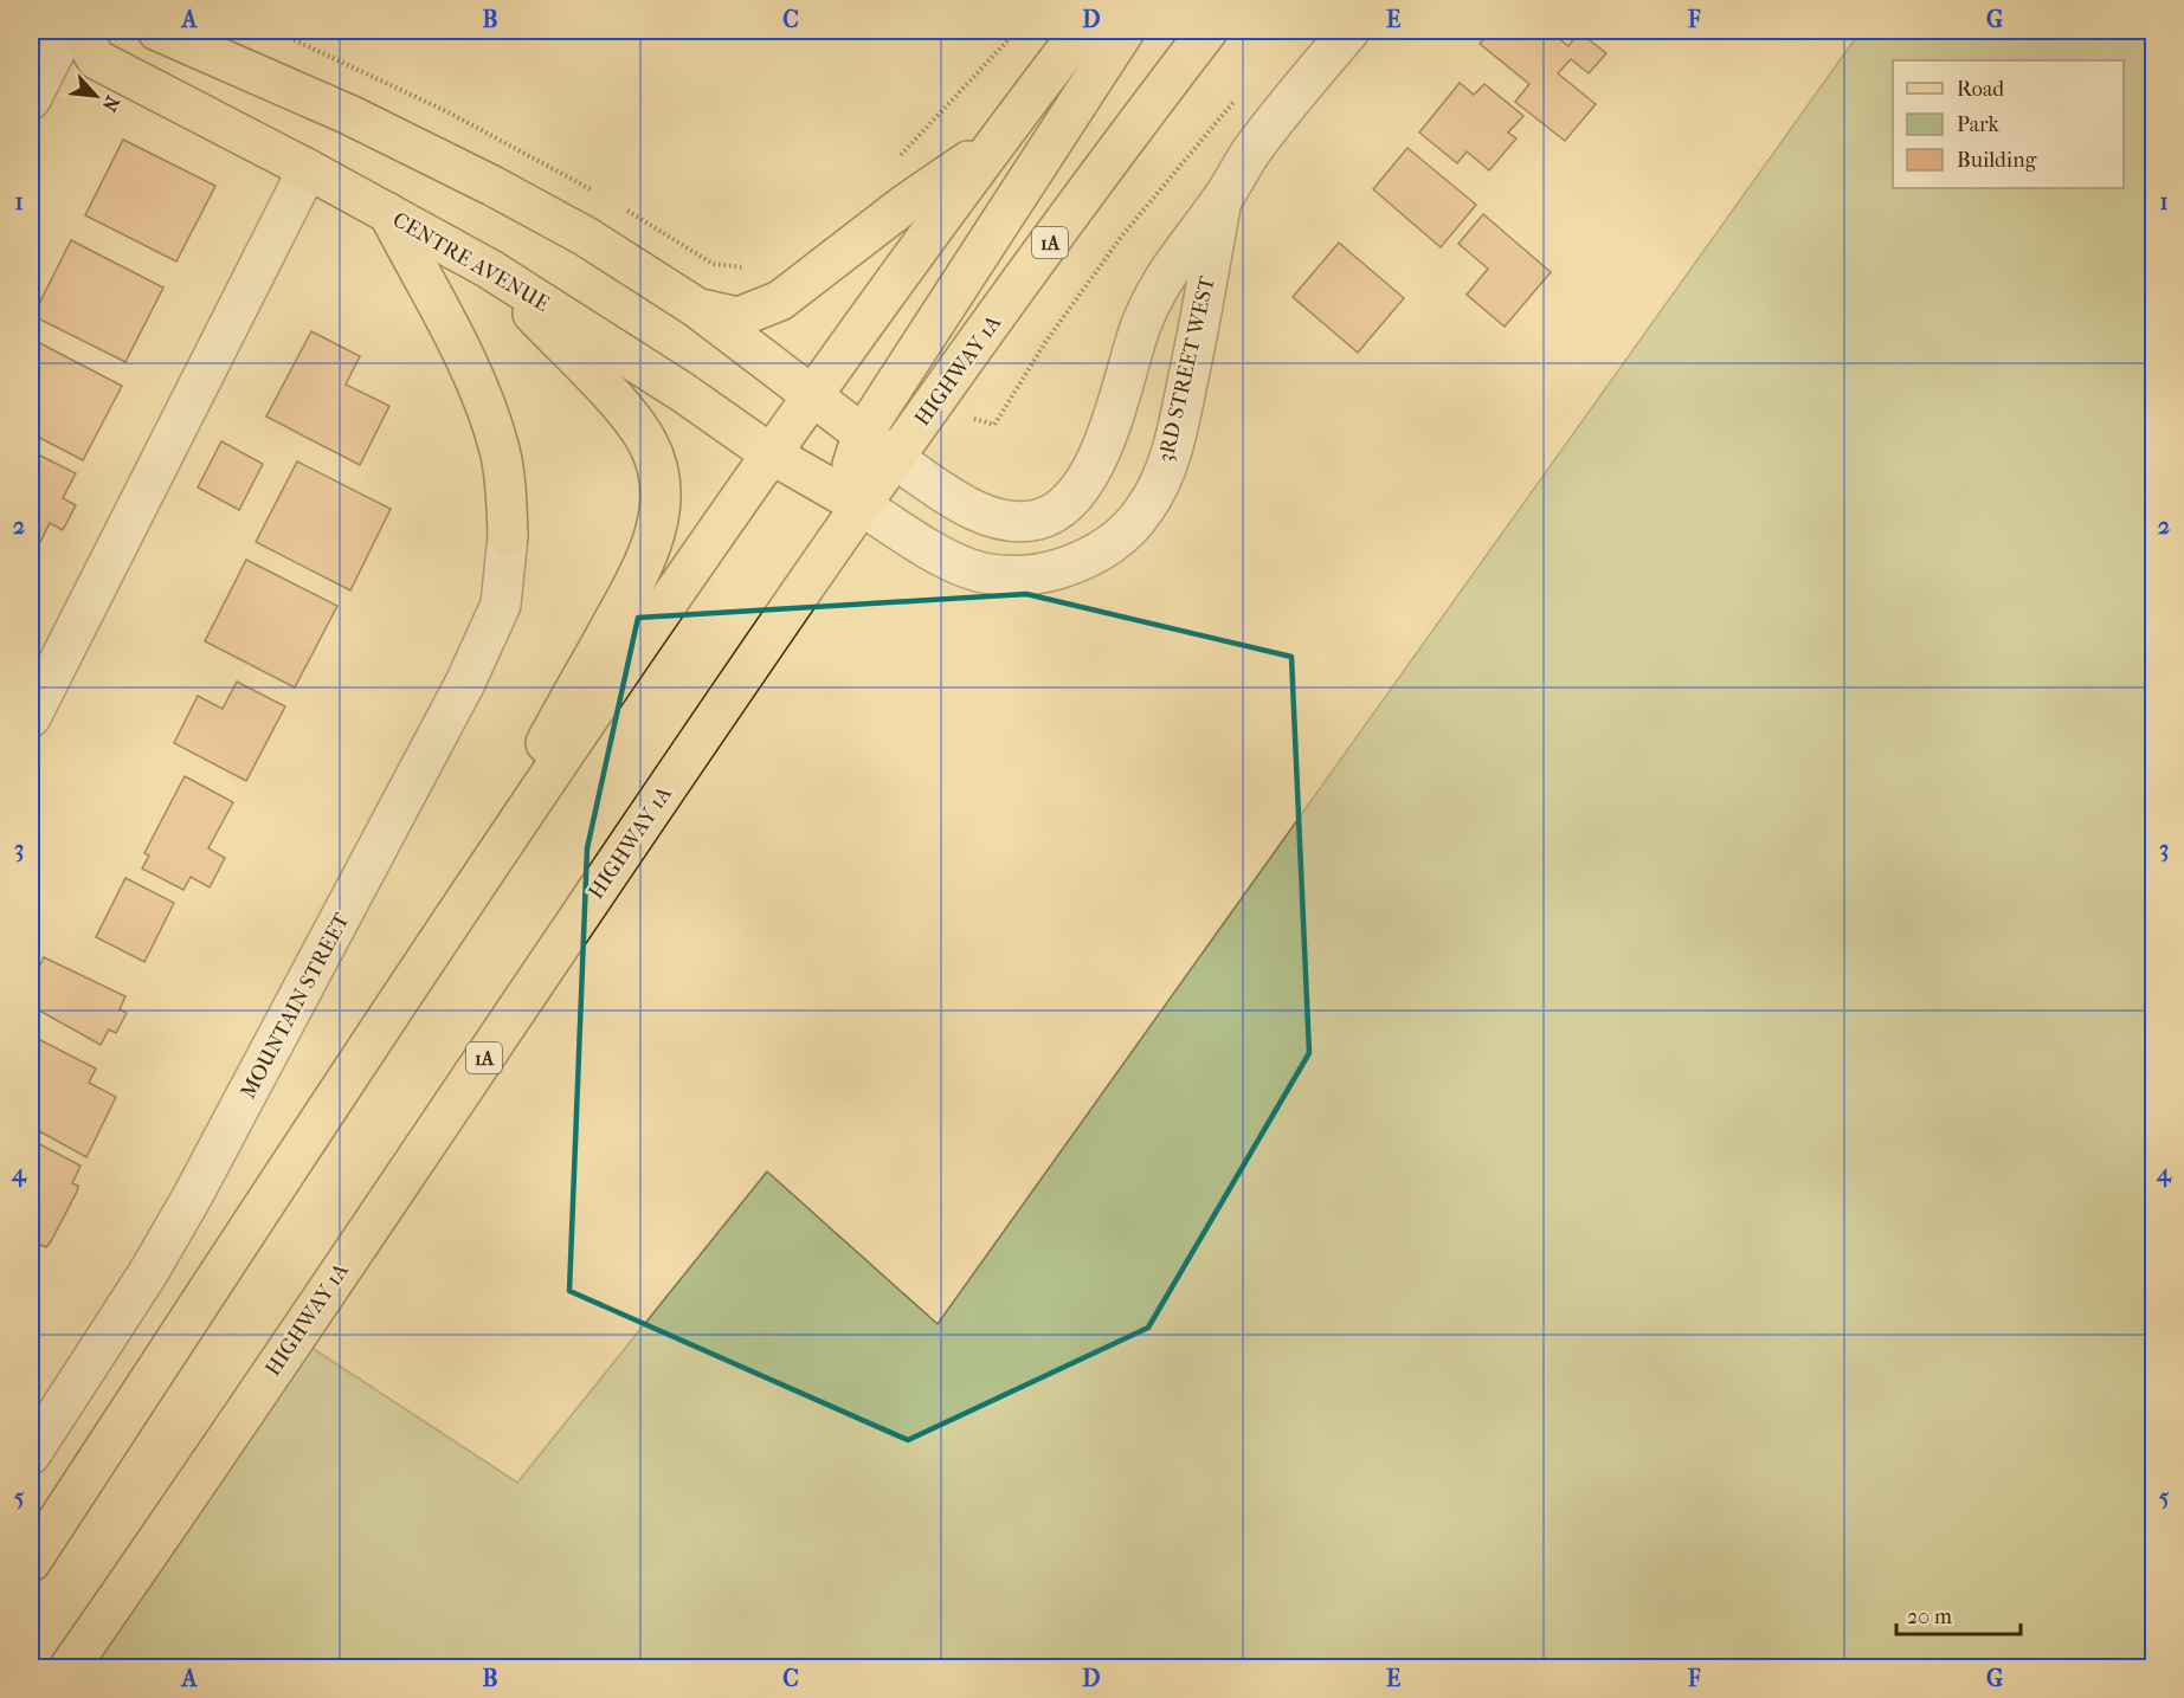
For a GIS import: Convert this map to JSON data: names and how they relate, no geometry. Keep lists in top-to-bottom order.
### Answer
{
  "streets": {
    "main road": ["1A", "CENTRE AVENUE", "HIGHWAY 1A"],
    "street": ["3RD STREET WEST", "MOUNTAIN STREET"]
  },
  "crossings": [
    ["CENTRE AVENUE", "3RD STREET WEST"],
    ["CENTRE AVENUE", "HIGHWAY 1A"],
    ["3RD STREET WEST", "HIGHWAY 1A"]
  ],
  "legend": ["Road", "Park", "Building"],
  "scale_bar": "20 m",
  "north": "bottom right",
  "grid": {
    "columns": [
      "A",
      "B",
      "C",
      "D",
      "E",
      "F",
      "G"
    ],
    "rows": [
      "1",
      "2",
      "3",
      "4",
      "5"
    ]
  }
}
